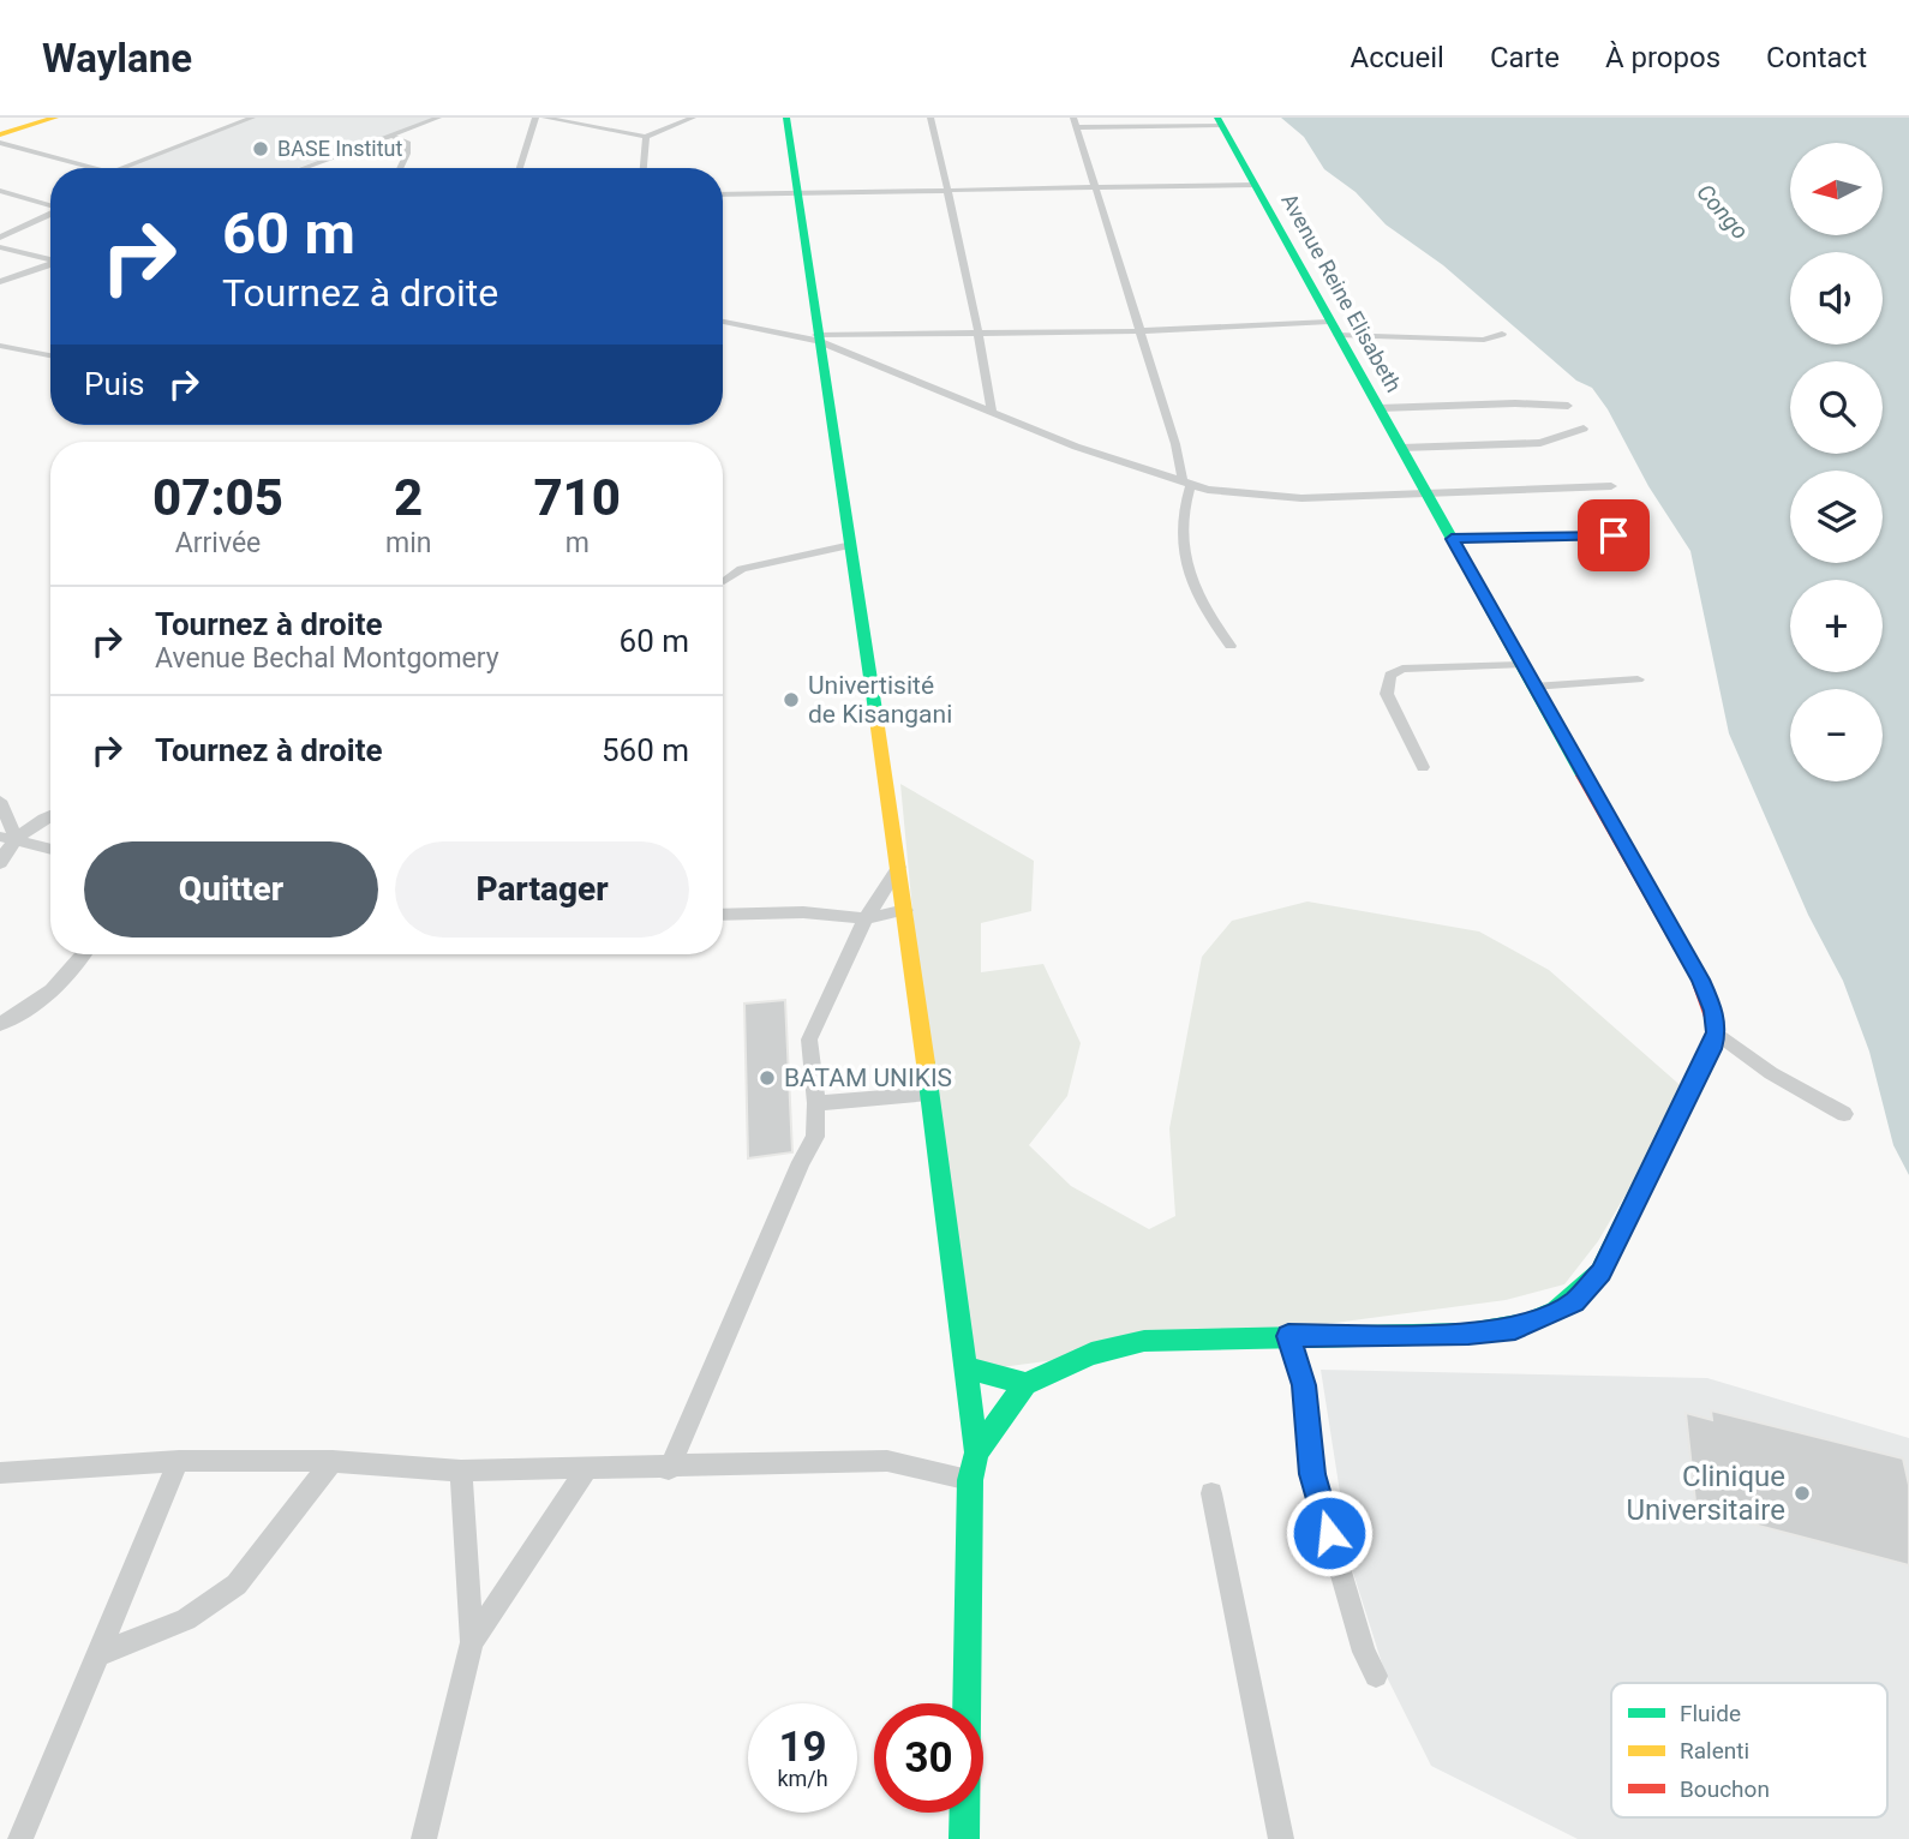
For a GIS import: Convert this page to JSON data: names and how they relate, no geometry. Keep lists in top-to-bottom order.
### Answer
{
  "streets": {
    "street": ["Avenue Reine Elisabeth"]
  },
  "water": ["Congo"],
  "places": [
    "BASE Institut",
    "Univertisité de Kisangani",
    "BATAM UNIKIS",
    "Clinique Universitaire"
  ],
  "legend": ["Fluide", "Ralenti", "Bouchon"],
  "north": "left",
  "page": {
    "header": "Waylane",
    "nav": [
      "Accueil",
      "Carte",
      "À propos",
      "Contact"
    ],
    "map_buttons": ["+", "−"],
    "turn": ["60 m", "Tournez à droite"],
    "then": "Puis",
    "eta": [
      "07:05",
      "Arrivée",
      "2",
      "min",
      "710",
      "m"
    ],
    "list": [
      {
        "name": "Tournez à droite",
        "note": "Avenue Bechal Montgomery",
        "value": "60 m"
      },
      {
        "name": "Tournez à droite",
        "value": "560 m"
      }
    ],
    "buttons": ["Quitter", "Partager"],
    "speed": "19 km/h",
    "limit": "30"
  }
}
